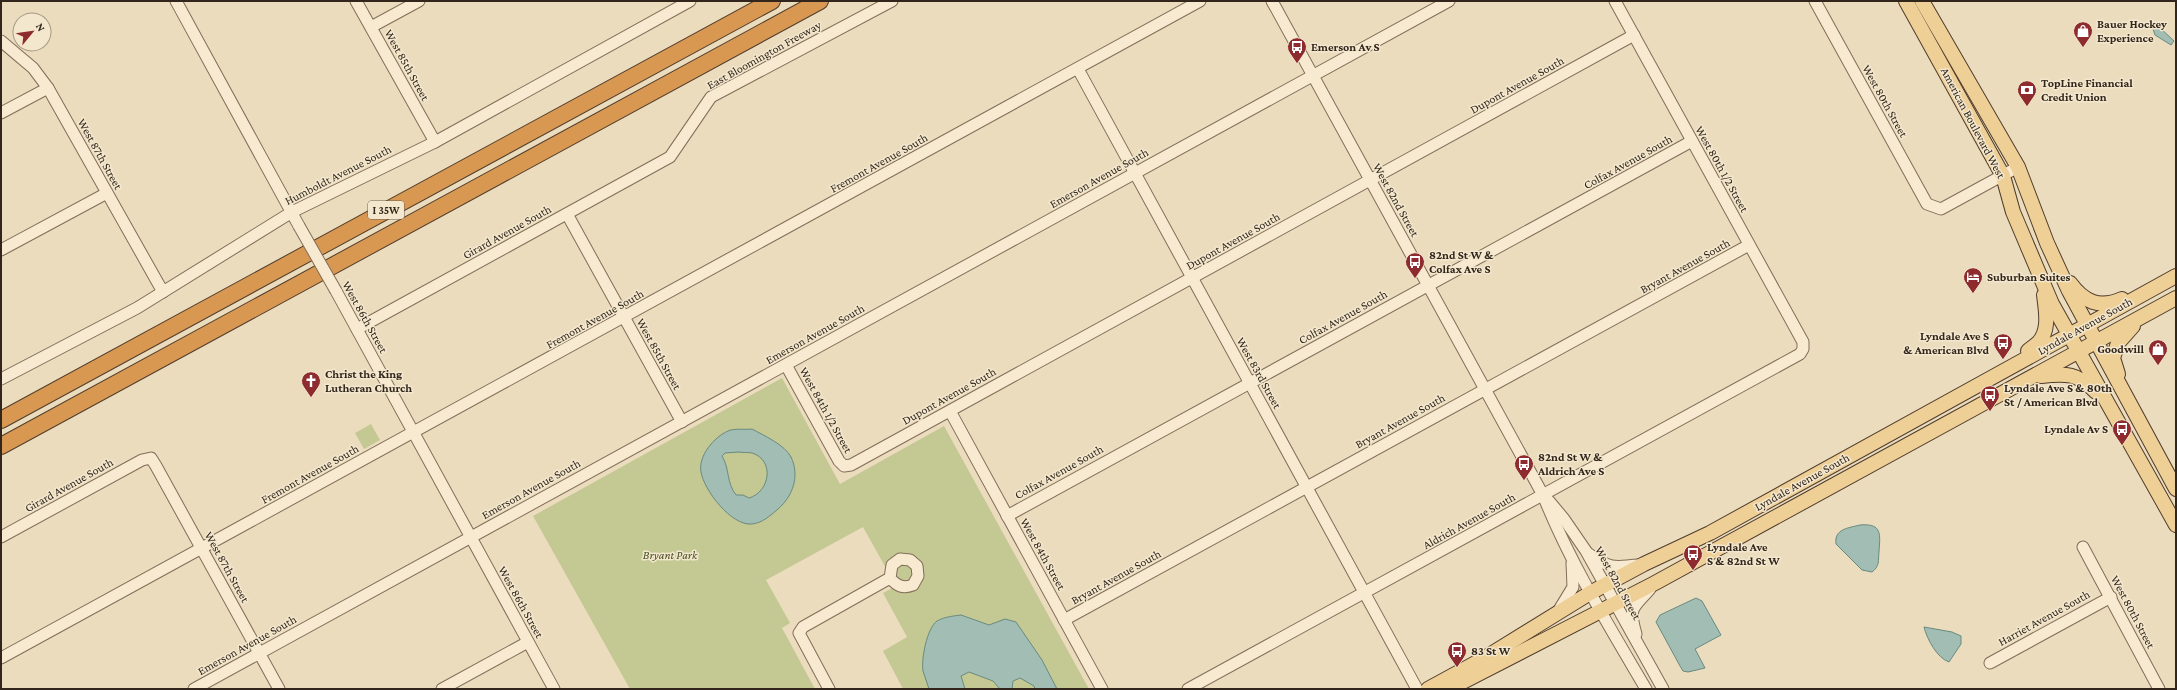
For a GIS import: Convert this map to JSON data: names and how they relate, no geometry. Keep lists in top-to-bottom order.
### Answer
{
  "streets": {
    "highway": ["I 35W"],
    "main road": ["American Boulevard West", "Lyndale Avenue South"],
    "street": [
      "East Bloomington Freeway",
      "West 85th Street",
      "Dupont Avenue South",
      "West 80th Street",
      "West 87th Street",
      "Colfax Avenue South",
      "Fremont Avenue South",
      "West 80th 1/2 Street",
      "Humboldt Avenue South",
      "Emerson Avenue South",
      "West 82nd Street",
      "Girard Avenue South",
      "Bryant Avenue South",
      "West 86th Street",
      "West 83rd Street",
      "West 84th 1/2 Street",
      "Aldrich Avenue South",
      "West 84th Street",
      "Harriet Avenue South"
    ]
  },
  "crossings": [
    ["East Bloomington Freeway", "Girard Avenue South"],
    ["West 85th Street", "Fremont Avenue South"],
    ["West 85th Street", "Humboldt Avenue South"],
    ["West 85th Street", "Emerson Avenue South"],
    ["West 85th Street", "Girard Avenue South"],
    ["Dupont Avenue South", "West 80th 1/2 Street"],
    ["Dupont Avenue South", "West 82nd Street"],
    ["Dupont Avenue South", "West 83rd Street"],
    ["Dupont Avenue South", "West 84th 1/2 Street"],
    ["Dupont Avenue South", "West 84th Street"],
    ["West 80th Street", "American Boulevard West"],
    ["West 80th Street", "Harriet Avenue South"],
    ["American Boulevard West", "Lyndale Avenue South"],
    ["West 87th Street", "Fremont Avenue South"],
    ["West 87th Street", "Humboldt Avenue South"],
    ["West 87th Street", "Emerson Avenue South"],
    ["West 87th Street", "Girard Avenue South"],
    ["Colfax Avenue South", "West 80th 1/2 Street"],
    ["Colfax Avenue South", "West 82nd Street"],
    ["Colfax Avenue South", "West 83rd Street"],
    ["Colfax Avenue South", "West 84th Street"],
    ["Fremont Avenue South", "West 86th Street"],
    ["Fremont Avenue South", "West 83rd Street"],
    ["West 80th 1/2 Street", "Bryant Avenue South"],
    ["West 80th 1/2 Street", "Aldrich Avenue South"],
    ["Humboldt Avenue South", "West 86th Street"],
    ["Emerson Avenue South", "West 82nd Street"],
    ["Emerson Avenue South", "West 86th Street"],
    ["Emerson Avenue South", "West 83rd Street"],
    ["Emerson Avenue South", "West 84th 1/2 Street"],
    ["West 82nd Street", "Bryant Avenue South"],
    ["West 82nd Street", "Lyndale Avenue South"],
    ["West 82nd Street", "Aldrich Avenue South"],
    ["Girard Avenue South", "West 86th Street"],
    ["Bryant Avenue South", "West 83rd Street"],
    ["Bryant Avenue South", "West 84th Street"],
    ["West 83rd Street", "Aldrich Avenue South"]
  ],
  "parks": ["Bryant Park"],
  "places": {
    "shop": ["Bauer Hockey Experience", "Goodwill"],
    "bus stop": [
      "Emerson Av S",
      "82nd St W & Colfax Ave S",
      "Lyndale Ave S & American Blvd",
      "Lyndale Ave S & 80th St / American Blvd",
      "Lyndale Av S",
      "82nd St W & Aldrich Ave S",
      "Lyndale Ave S & 82nd St W",
      "83 St W"
    ],
    "bank": ["TopLine Financial Credit Union"],
    "hotel": ["Suburban Suites"],
    "church": ["Christ the King Lutheran Church"]
  },
  "north": "top right"
}
